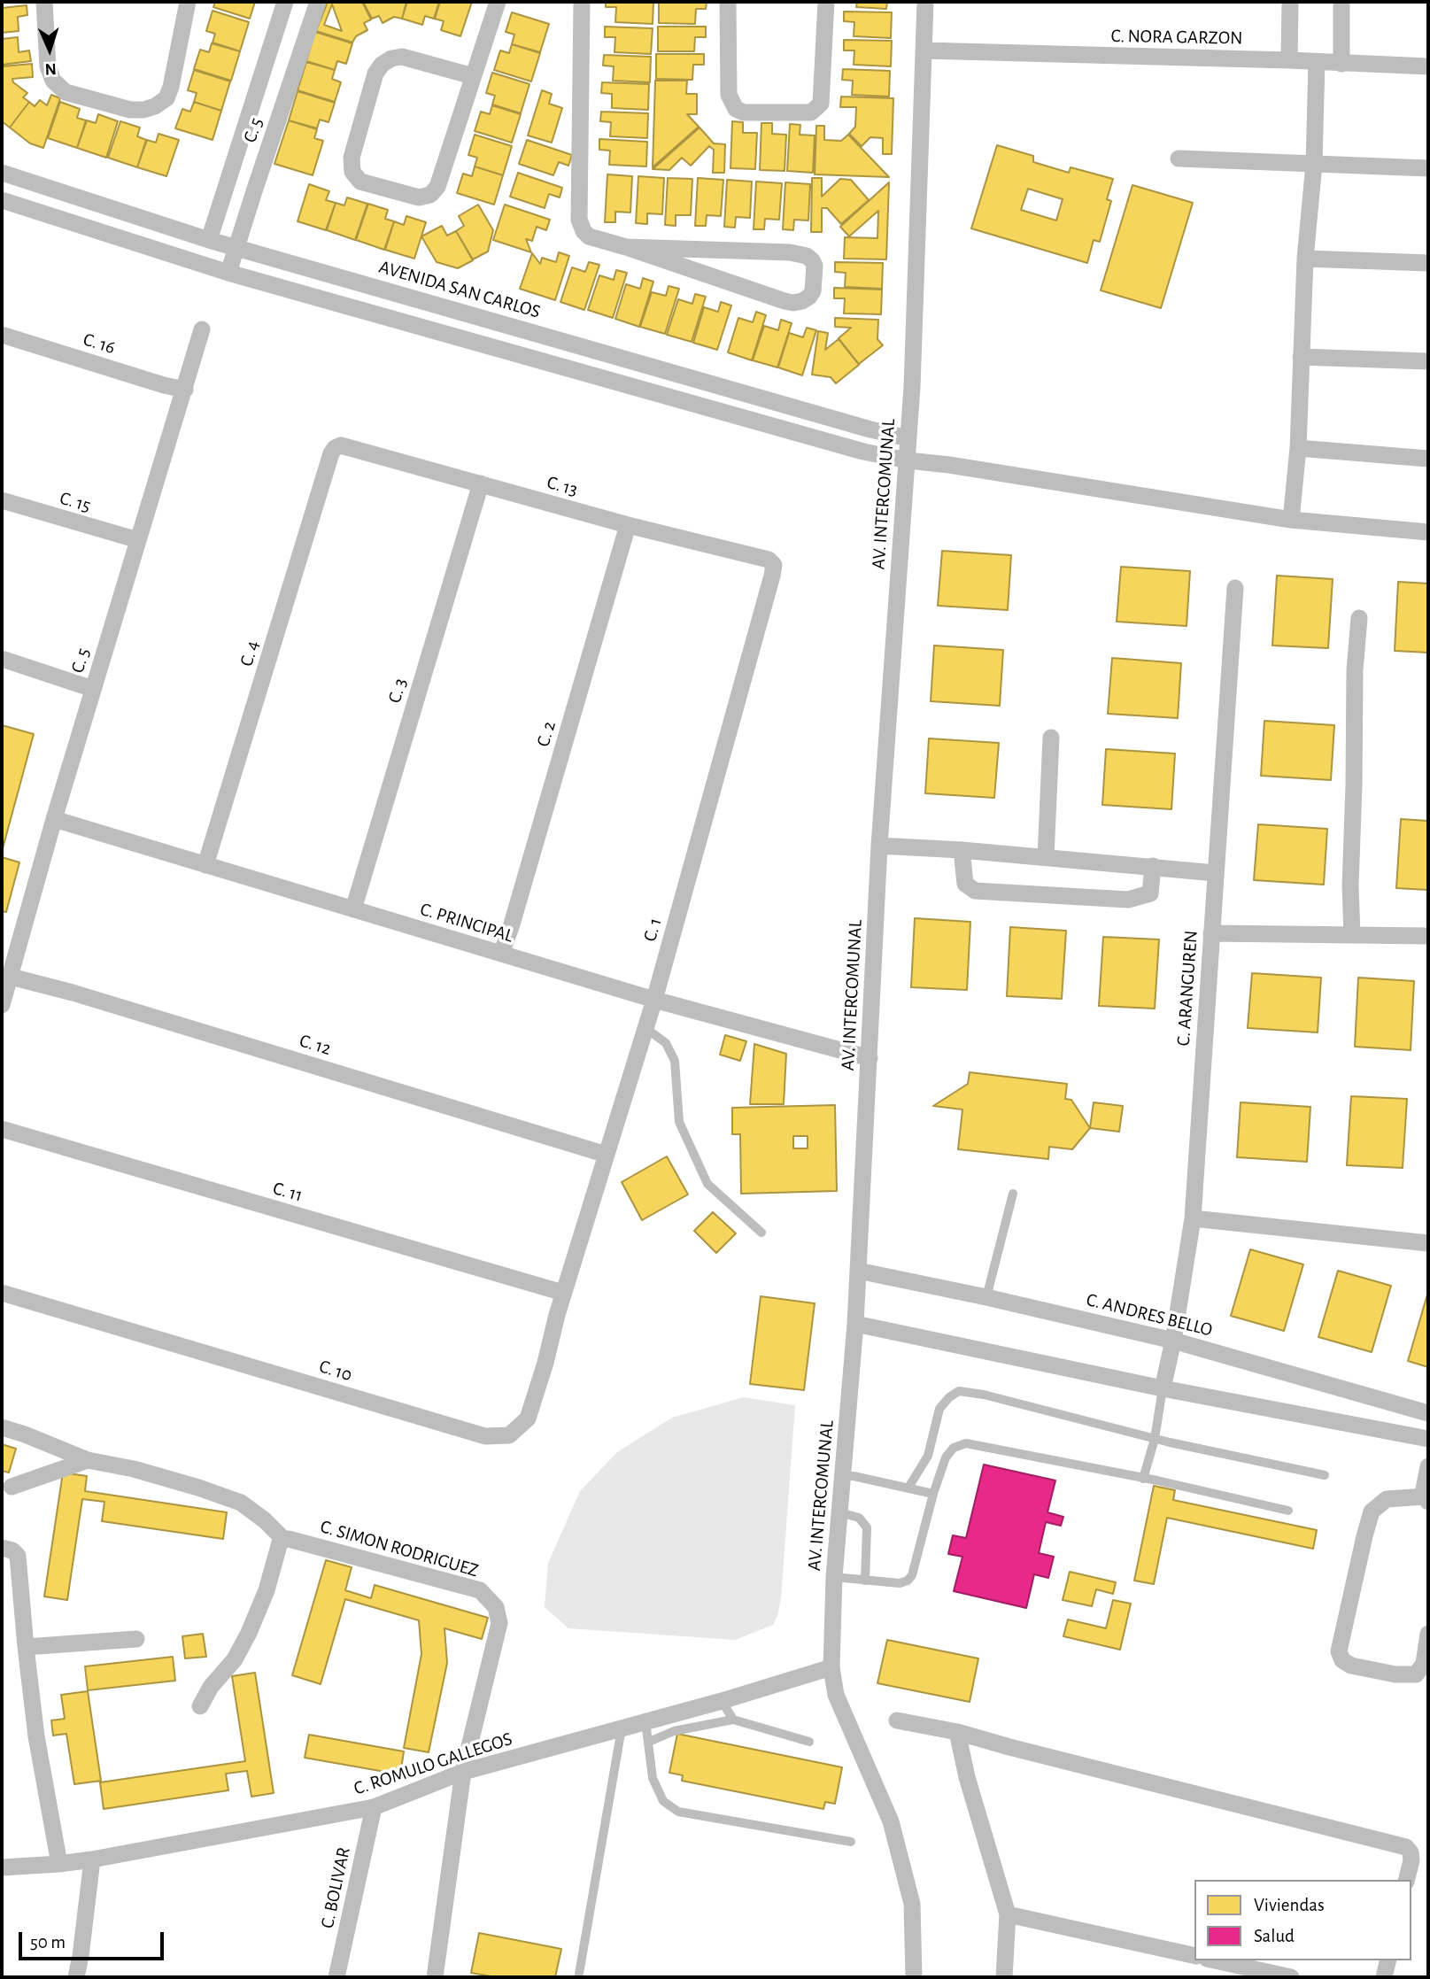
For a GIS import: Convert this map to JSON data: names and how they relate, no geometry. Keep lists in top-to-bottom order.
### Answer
{
  "streets": {
    "street": [
      "C. NORA GARZON",
      "C. 5",
      "AVENIDA SAN CARLOS",
      "C. 16",
      "C. 13",
      "AV. INTERCOMUNAL",
      "C. 15",
      "C. 4",
      "C. 3",
      "C. 2",
      "C. PRINCIPAL",
      "C. 1",
      "C. ARANGUREN",
      "C. 12",
      "C. 11",
      "C. ANDRES BELLO",
      "C. 10",
      "C. SIMON RODRIGUEZ",
      "C. ROMULO GALLEGOS",
      "C. BOLIVAR"
    ]
  },
  "crossings": [
    ["C. NORA GARZON", "AV. INTERCOMUNAL"],
    ["C. 5", "AVENIDA SAN CARLOS"],
    ["C. 5", "C. 16"],
    ["C. 5", "C. 15"],
    ["C. 5", "C. PRINCIPAL"],
    ["C. 5", "C. 12"],
    ["AVENIDA SAN CARLOS", "AV. INTERCOMUNAL"],
    ["C. 13", "C. 4"],
    ["C. 13", "C. 3"],
    ["C. 13", "C. 2"],
    ["C. 13", "C. 1"],
    ["AV. INTERCOMUNAL", "C. PRINCIPAL"],
    ["AV. INTERCOMUNAL", "C. ANDRES BELLO"],
    ["AV. INTERCOMUNAL", "C. ROMULO GALLEGOS"],
    ["C. 4", "C. PRINCIPAL"],
    ["C. 3", "C. PRINCIPAL"],
    ["C. 2", "C. PRINCIPAL"],
    ["C. PRINCIPAL", "C. 1"],
    ["C. 1", "C. 12"],
    ["C. 1", "C. 11"],
    ["C. 1", "C. 10"],
    ["C. ARANGUREN", "C. ANDRES BELLO"],
    ["C. 11", "C. 10"],
    ["C. SIMON RODRIGUEZ", "C. ROMULO GALLEGOS"],
    ["C. ROMULO GALLEGOS", "C. BOLIVAR"]
  ],
  "legend": ["Viviendas", "Salud"],
  "scale_bar": "50 m",
  "north": "bottom"
}
